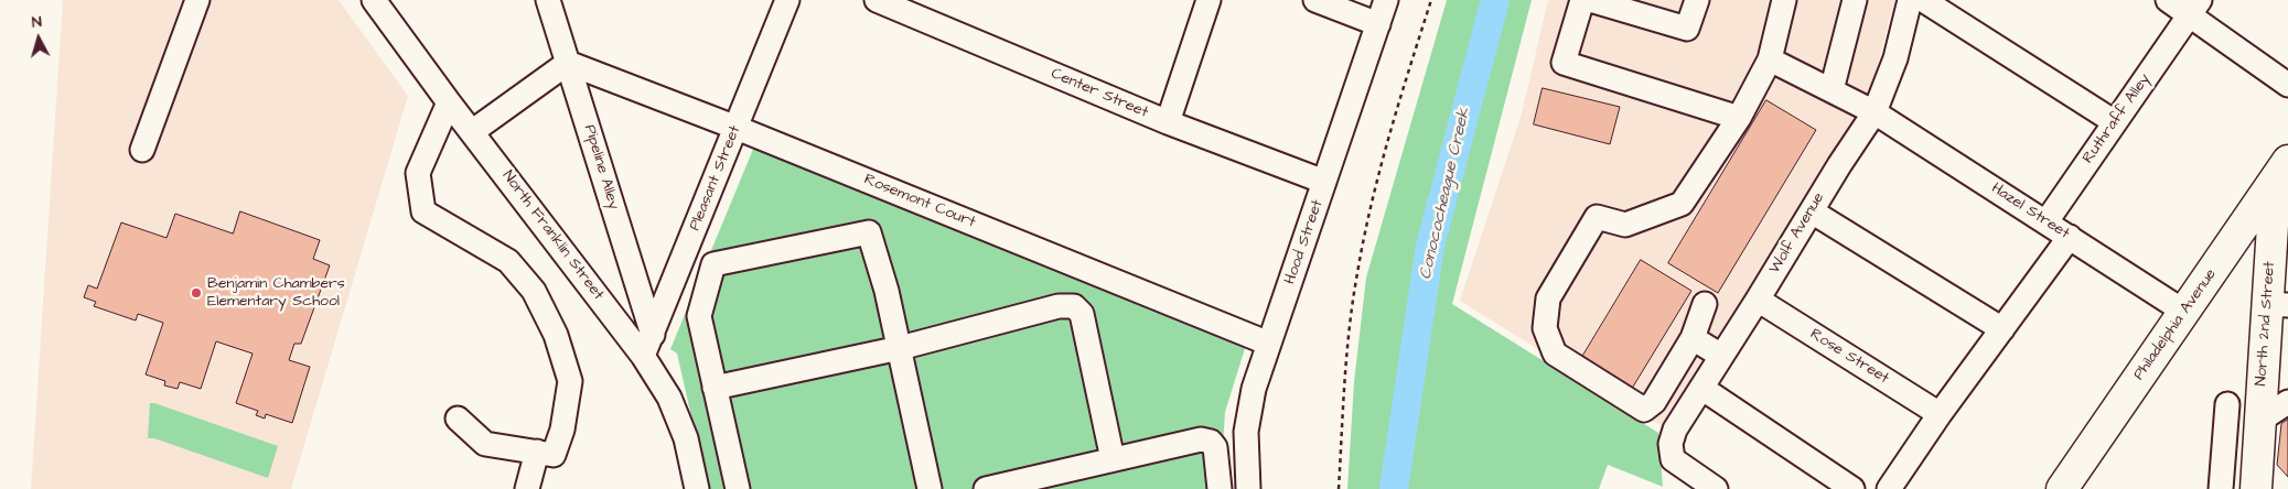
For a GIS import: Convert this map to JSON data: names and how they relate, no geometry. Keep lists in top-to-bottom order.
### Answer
{
  "streets": {
    "main road": ["North 2nd Street", "Philadelphia Avenue"],
    "street": [
      "Center Street",
      "Ruthraff Alley",
      "Pipeline Alley",
      "Pleasant Street",
      "Rosemont Court",
      "Hazel Street",
      "Wolf Avenue",
      "North Franklin Street",
      "Hood Street",
      "Rose Street"
    ]
  },
  "crossings": [
    ["Center Street", "Hood Street"],
    ["Ruthraff Alley", "Hazel Street"],
    ["Pipeline Alley", "Pleasant Street"],
    ["Pipeline Alley", "Rosemont Court"],
    ["Pleasant Street", "Rosemont Court"],
    ["Pleasant Street", "North Franklin Street"],
    ["Rosemont Court", "Hood Street"],
    ["Hazel Street", "Wolf Avenue"],
    ["Hazel Street", "Philadelphia Avenue"],
    ["Wolf Avenue", "Rose Street"],
    ["North 2nd Street", "Philadelphia Avenue"]
  ],
  "water": ["Conococheague Creek"],
  "places": ["Benjamin Chambers Elementary School"],
  "north": "top"
}
